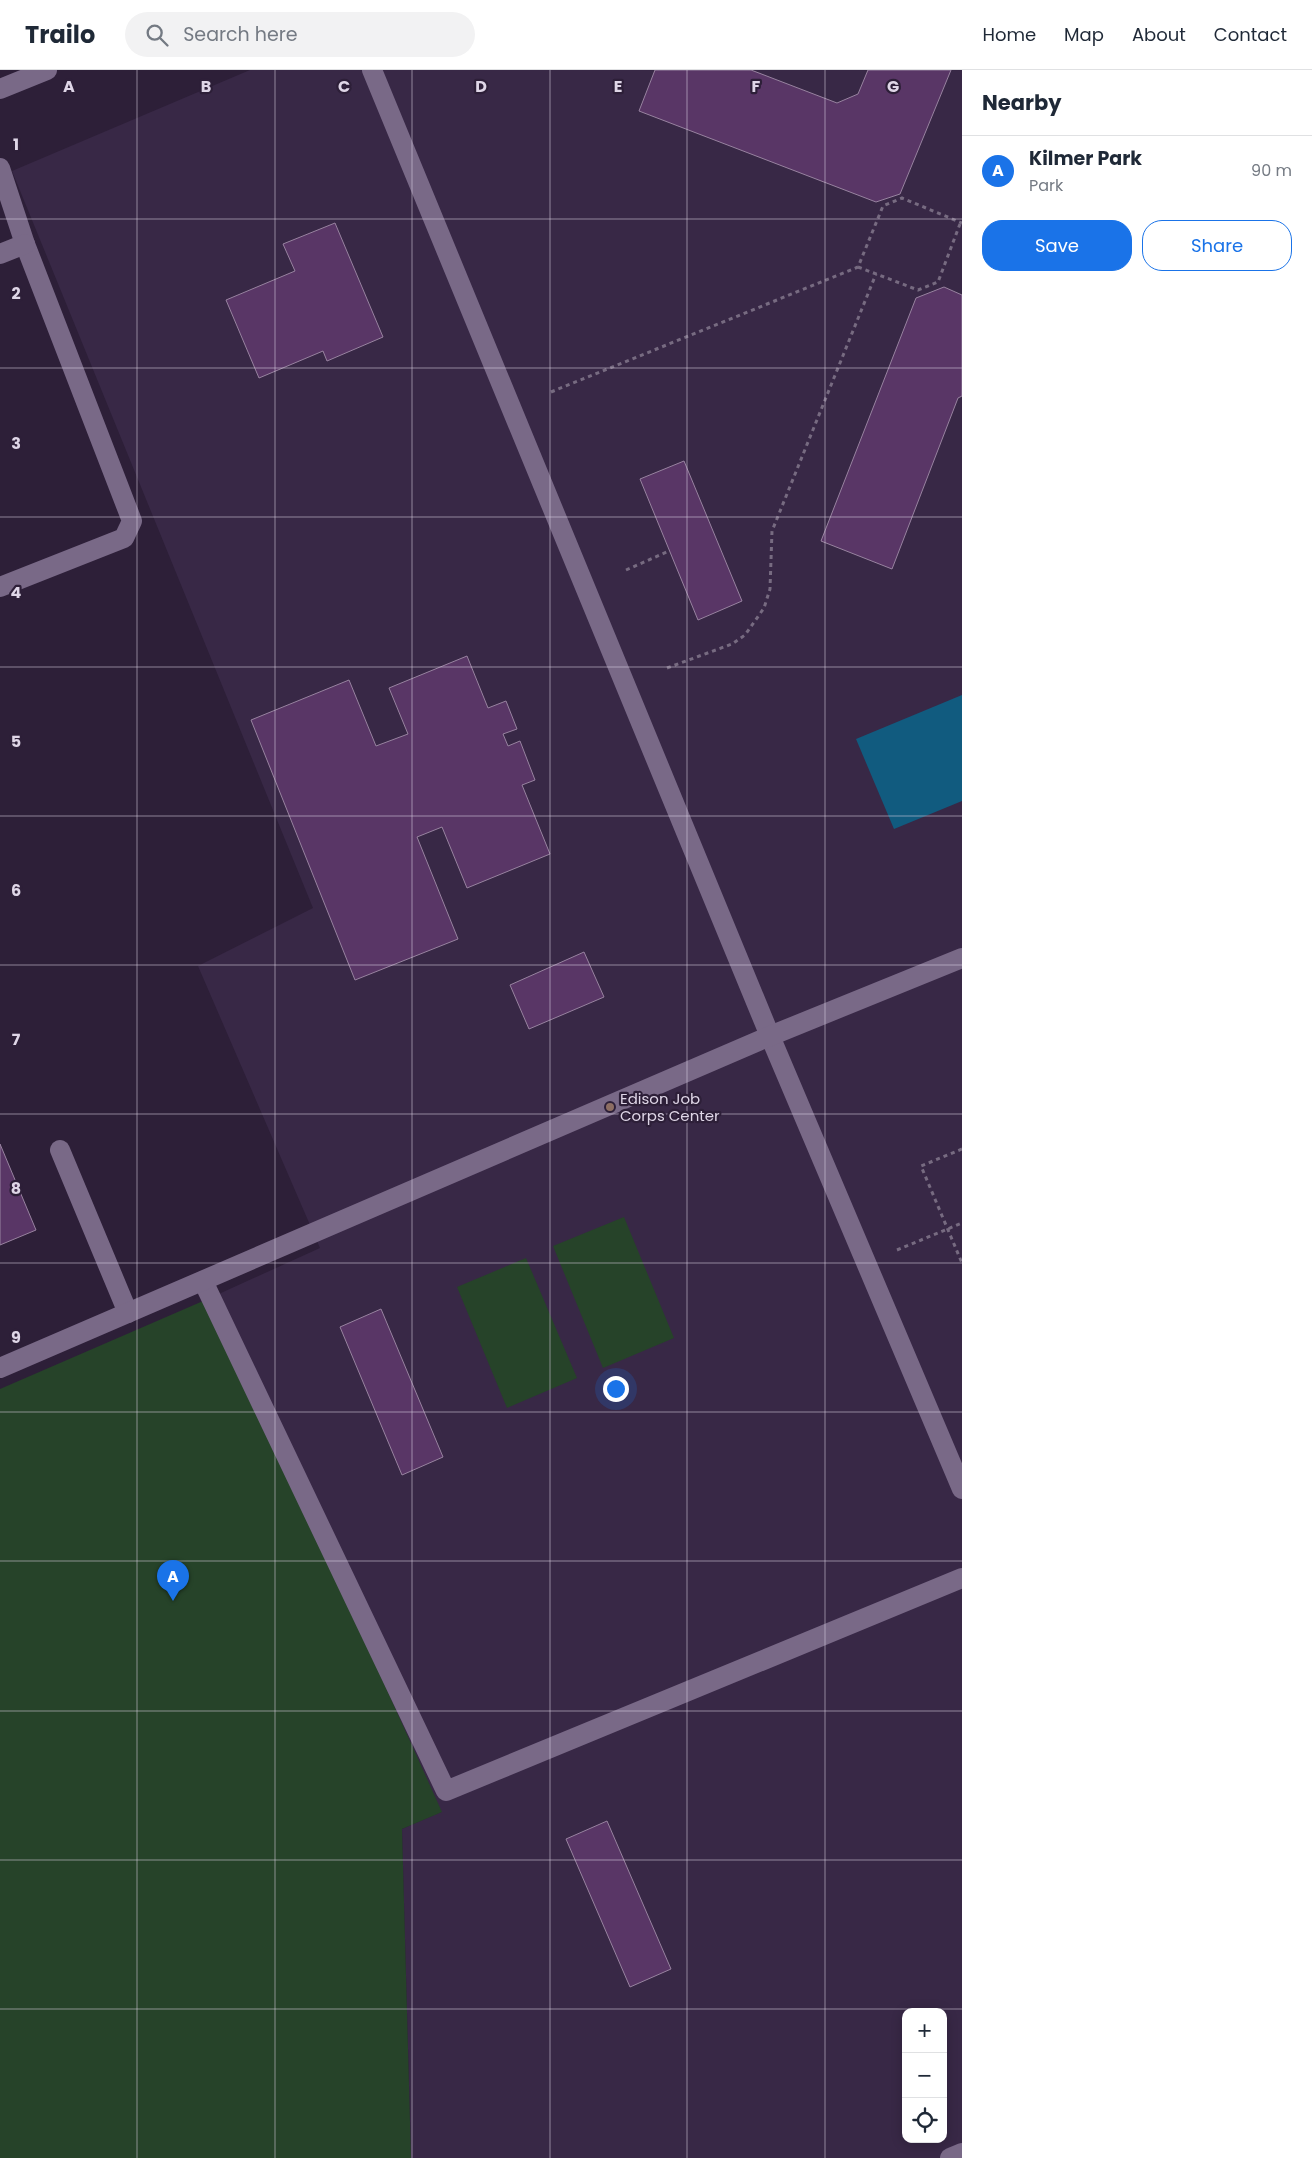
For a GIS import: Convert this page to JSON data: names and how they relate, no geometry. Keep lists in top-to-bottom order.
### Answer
{
  "places": ["Edison Job Corps Center"],
  "page": {
    "header": "Trailo",
    "search": "Search here",
    "nav": [
      "Home",
      "Map",
      "About",
      "Contact"
    ],
    "heading": "Nearby",
    "list": [
      {
        "mark": "A",
        "name": "Kilmer Park",
        "note": "Park",
        "value": "90 m"
      }
    ],
    "buttons": ["Save", "Share"],
    "pins": "A",
    "map_buttons": ["+", "−"]
  },
  "grid": {
    "columns": [
      "A",
      "B",
      "C",
      "D",
      "E",
      "F",
      "G"
    ],
    "rows": [
      "1",
      "2",
      "3",
      "4",
      "5",
      "6",
      "7",
      "8",
      "9"
    ]
  }
}
